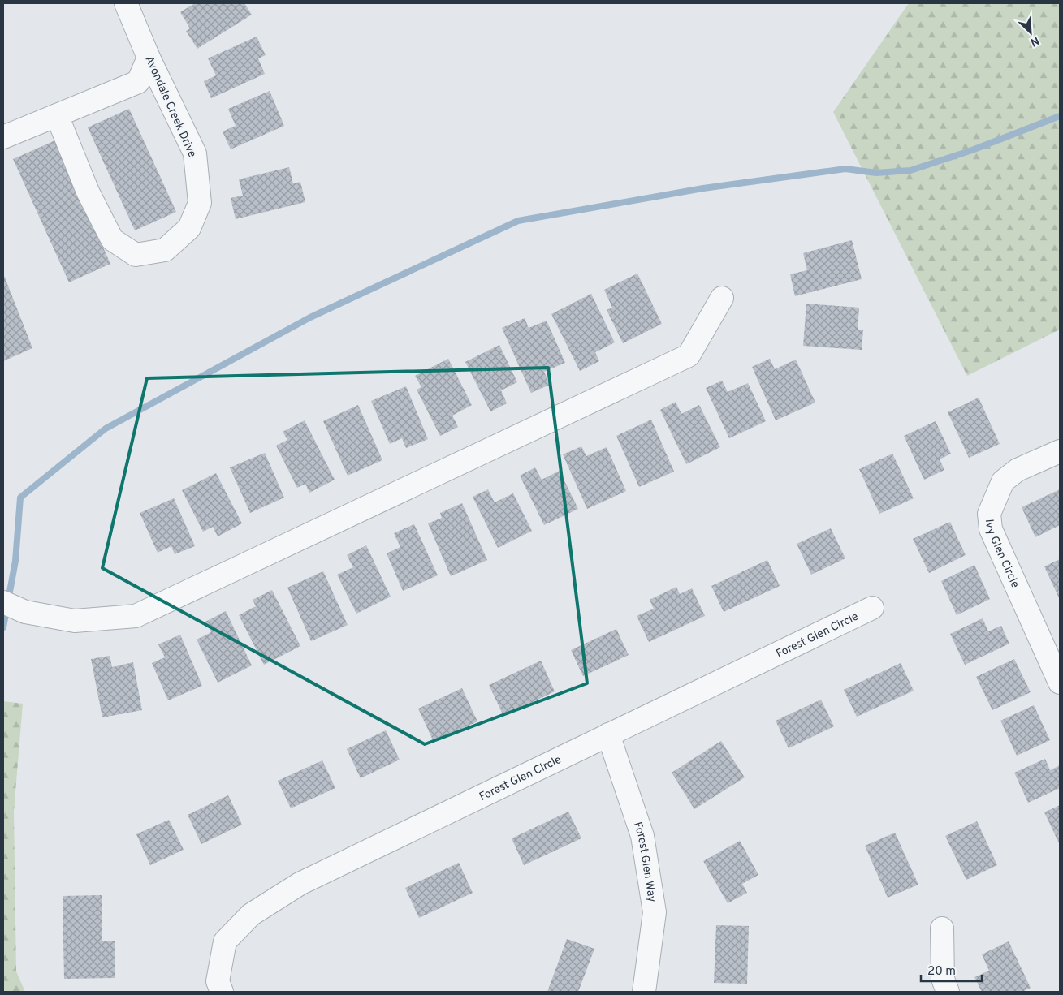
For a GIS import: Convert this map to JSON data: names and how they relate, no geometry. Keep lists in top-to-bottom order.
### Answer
{
  "streets": {
    "street": [
      "Avondale Creek Drive",
      "Ivy Glen Circle",
      "Forest Glen Circle",
      "Forest Glen Way"
    ]
  },
  "crossings": [
    ["Forest Glen Circle", "Forest Glen Way"]
  ],
  "scale_bar": "20 m",
  "north": "bottom right"
}
